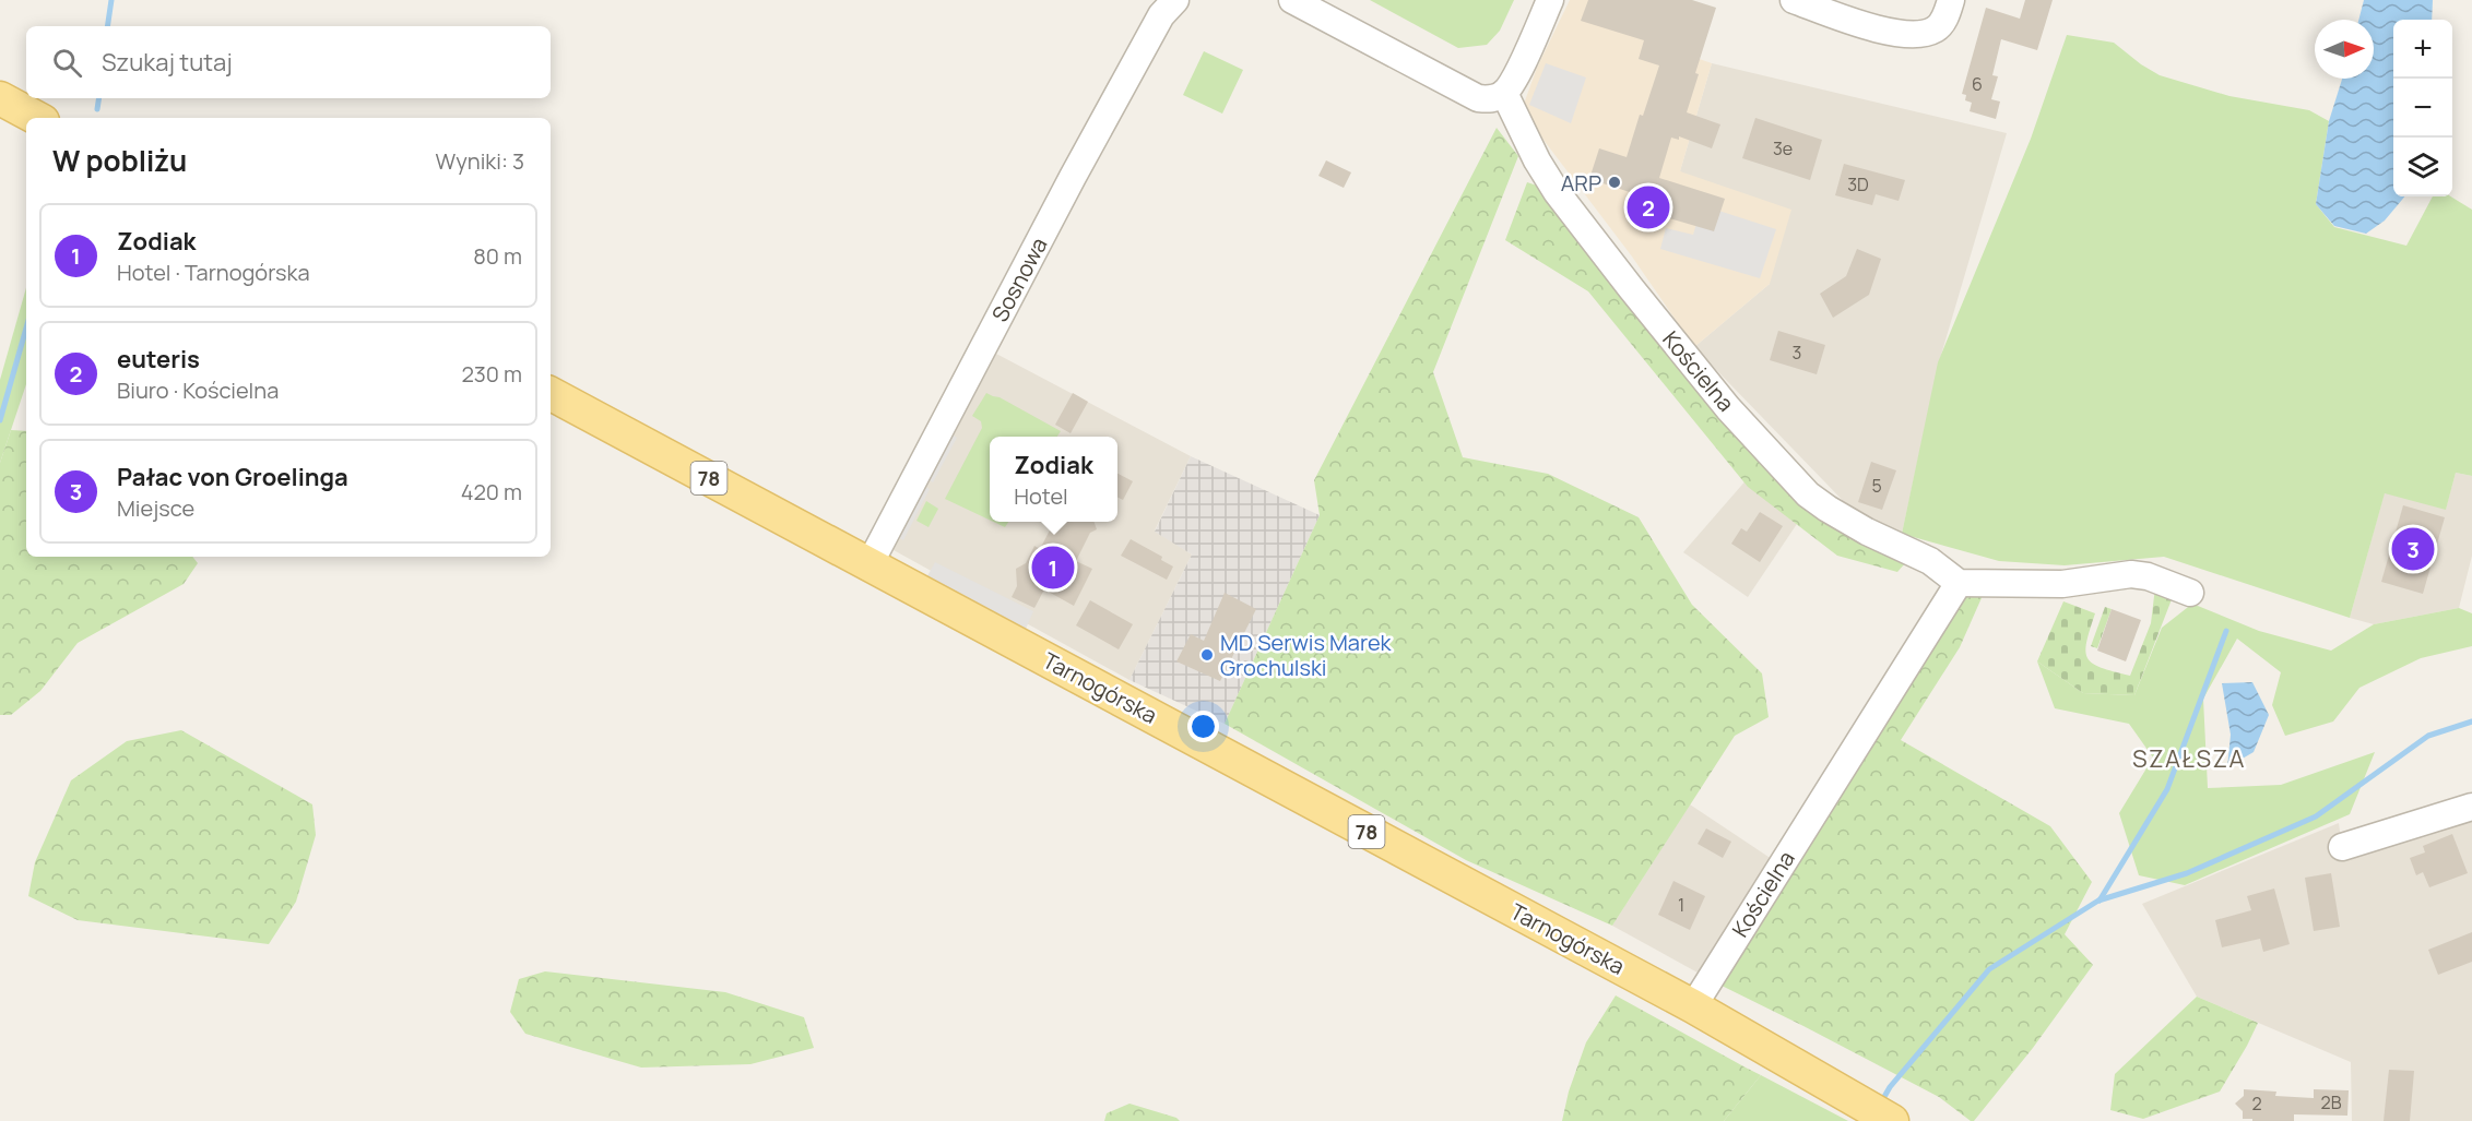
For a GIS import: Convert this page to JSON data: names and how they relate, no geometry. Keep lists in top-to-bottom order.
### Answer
{
  "streets": {
    "main road": ["78", "Tarnogórska"],
    "street": ["Sosnowa", "Kościelna"]
  },
  "crossings": [
    ["Sosnowa", "Tarnogórska"],
    ["Kościelna", "Tarnogórska"]
  ],
  "districts": ["SZAŁSZA"],
  "places": ["ARP", "MD Serwis Marek Grochulski"],
  "house_numbers": [
    "6",
    "3e",
    "3D",
    "3",
    "5",
    "1",
    "2B",
    "2"
  ],
  "north": "right",
  "page": {
    "map_buttons": ["+", "−"],
    "search": "Szukaj tutaj",
    "heading": ["W pobliżu", "Wyniki: 3"],
    "pins": ["2", "3", "1"],
    "list": [
      {
        "mark": "1",
        "name": "Zodiak",
        "note": "Hotel · Tarnogórska",
        "value": "80 m"
      },
      {
        "mark": "2",
        "name": "euteris",
        "note": "Biuro · Kościelna",
        "value": "230 m"
      },
      {
        "mark": "3",
        "name": "Pałac von Groelinga",
        "note": "Miejsce",
        "value": "420 m"
      }
    ],
    "popup": ["Zodiak", "Hotel"]
  }
}
